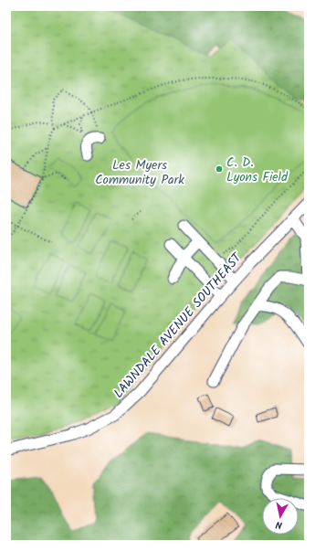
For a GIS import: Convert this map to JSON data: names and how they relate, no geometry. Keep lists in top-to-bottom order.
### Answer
{
  "streets": {
    "street": ["LAWNDALE AVENUE SOUTHEAST"]
  },
  "parks": ["Les Myers Community Park"],
  "places": ["C. D. Lyons Field"],
  "north": "bottom"
}
